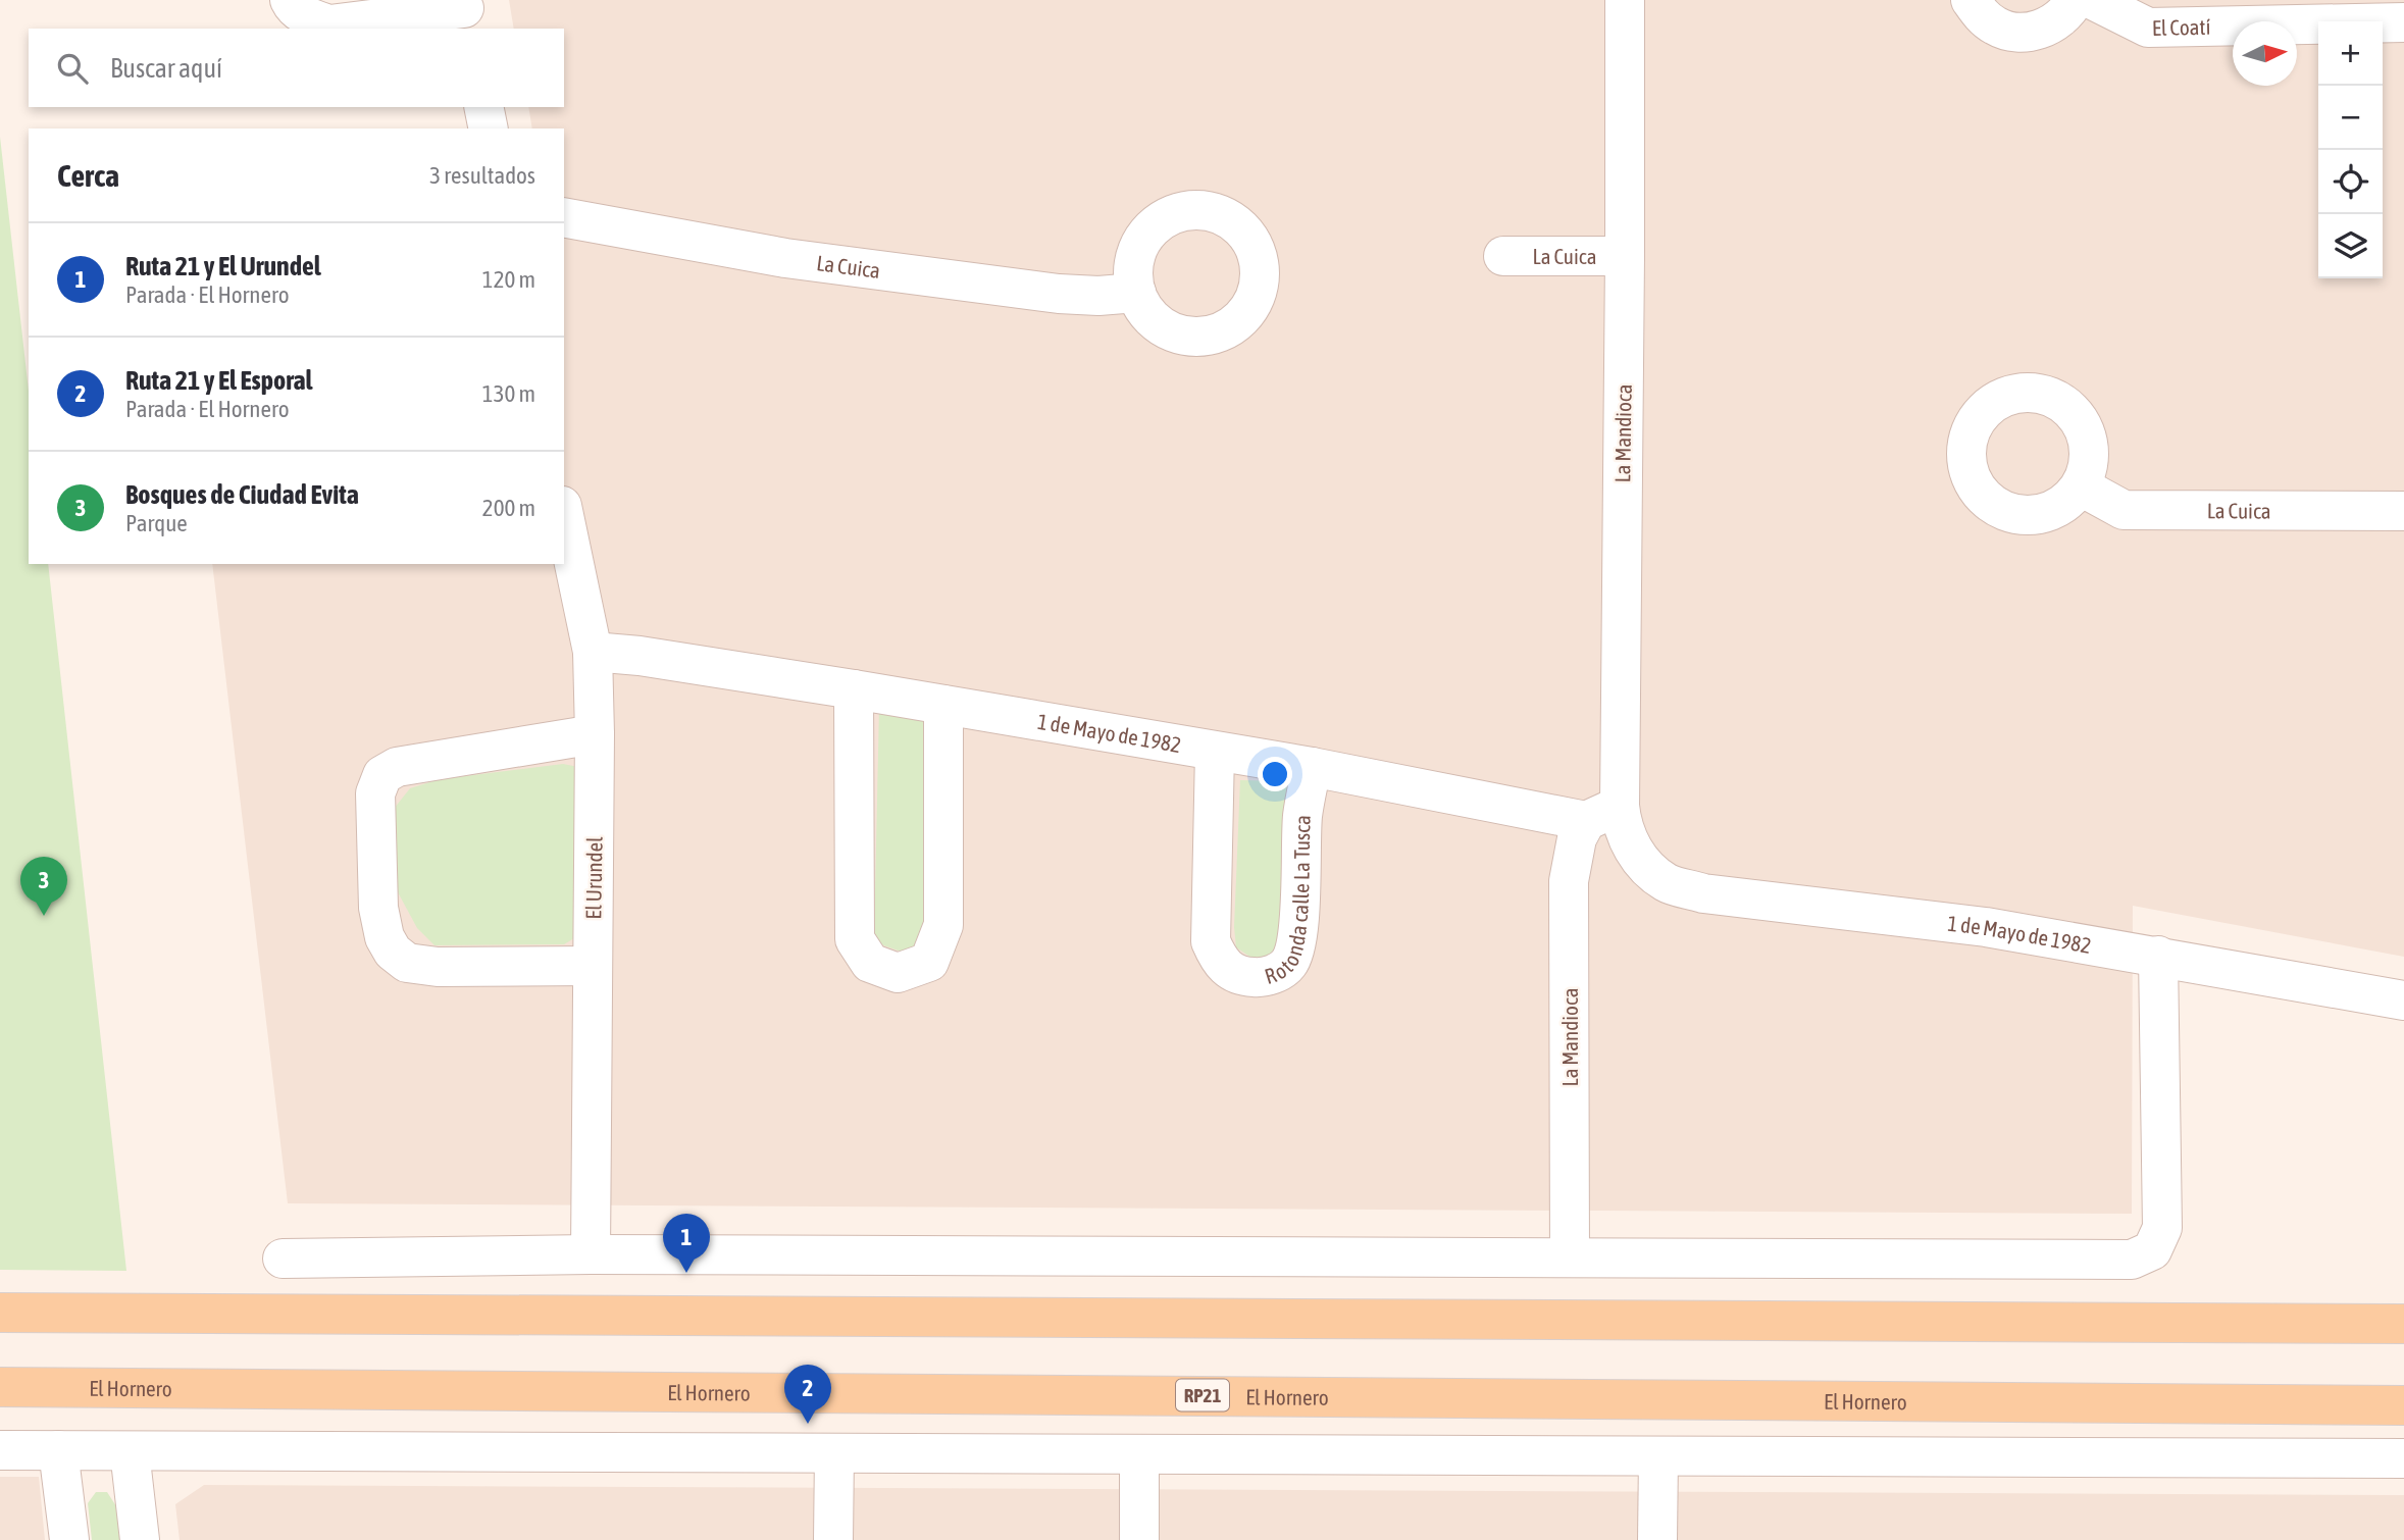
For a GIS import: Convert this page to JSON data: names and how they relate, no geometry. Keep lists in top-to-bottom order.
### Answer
{
  "streets": {
    "main road": ["El Hornero", "RP21"],
    "street": [
      "El Coatí",
      "La Cuica",
      "La Mandioca",
      "1 de Mayo de 1982",
      "El Urundel",
      "Rotonda calle La Tusca"
    ]
  },
  "crossings": [
    ["La Cuica", "La Mandioca"],
    ["La Mandioca", "1 de Mayo de 1982"],
    ["1 de Mayo de 1982", "El Urundel"],
    ["1 de Mayo de 1982", "Rotonda calle La Tusca"]
  ],
  "north": "right",
  "page": {
    "map_buttons": ["+", "−"],
    "search": "Buscar aquí",
    "heading": ["Cerca", "3 resultados"],
    "list": [
      {
        "mark": "1",
        "name": "Ruta 21 y El Urundel",
        "note": "Parada · El Hornero",
        "value": "120 m"
      },
      {
        "mark": "2",
        "name": "Ruta 21 y El Esporal",
        "note": "Parada · El Hornero",
        "value": "130 m"
      },
      {
        "mark": "3",
        "name": "Bosques de Ciudad Evita",
        "note": "Parque",
        "value": "200 m"
      }
    ],
    "pins": ["3", "1", "2"]
  }
}
